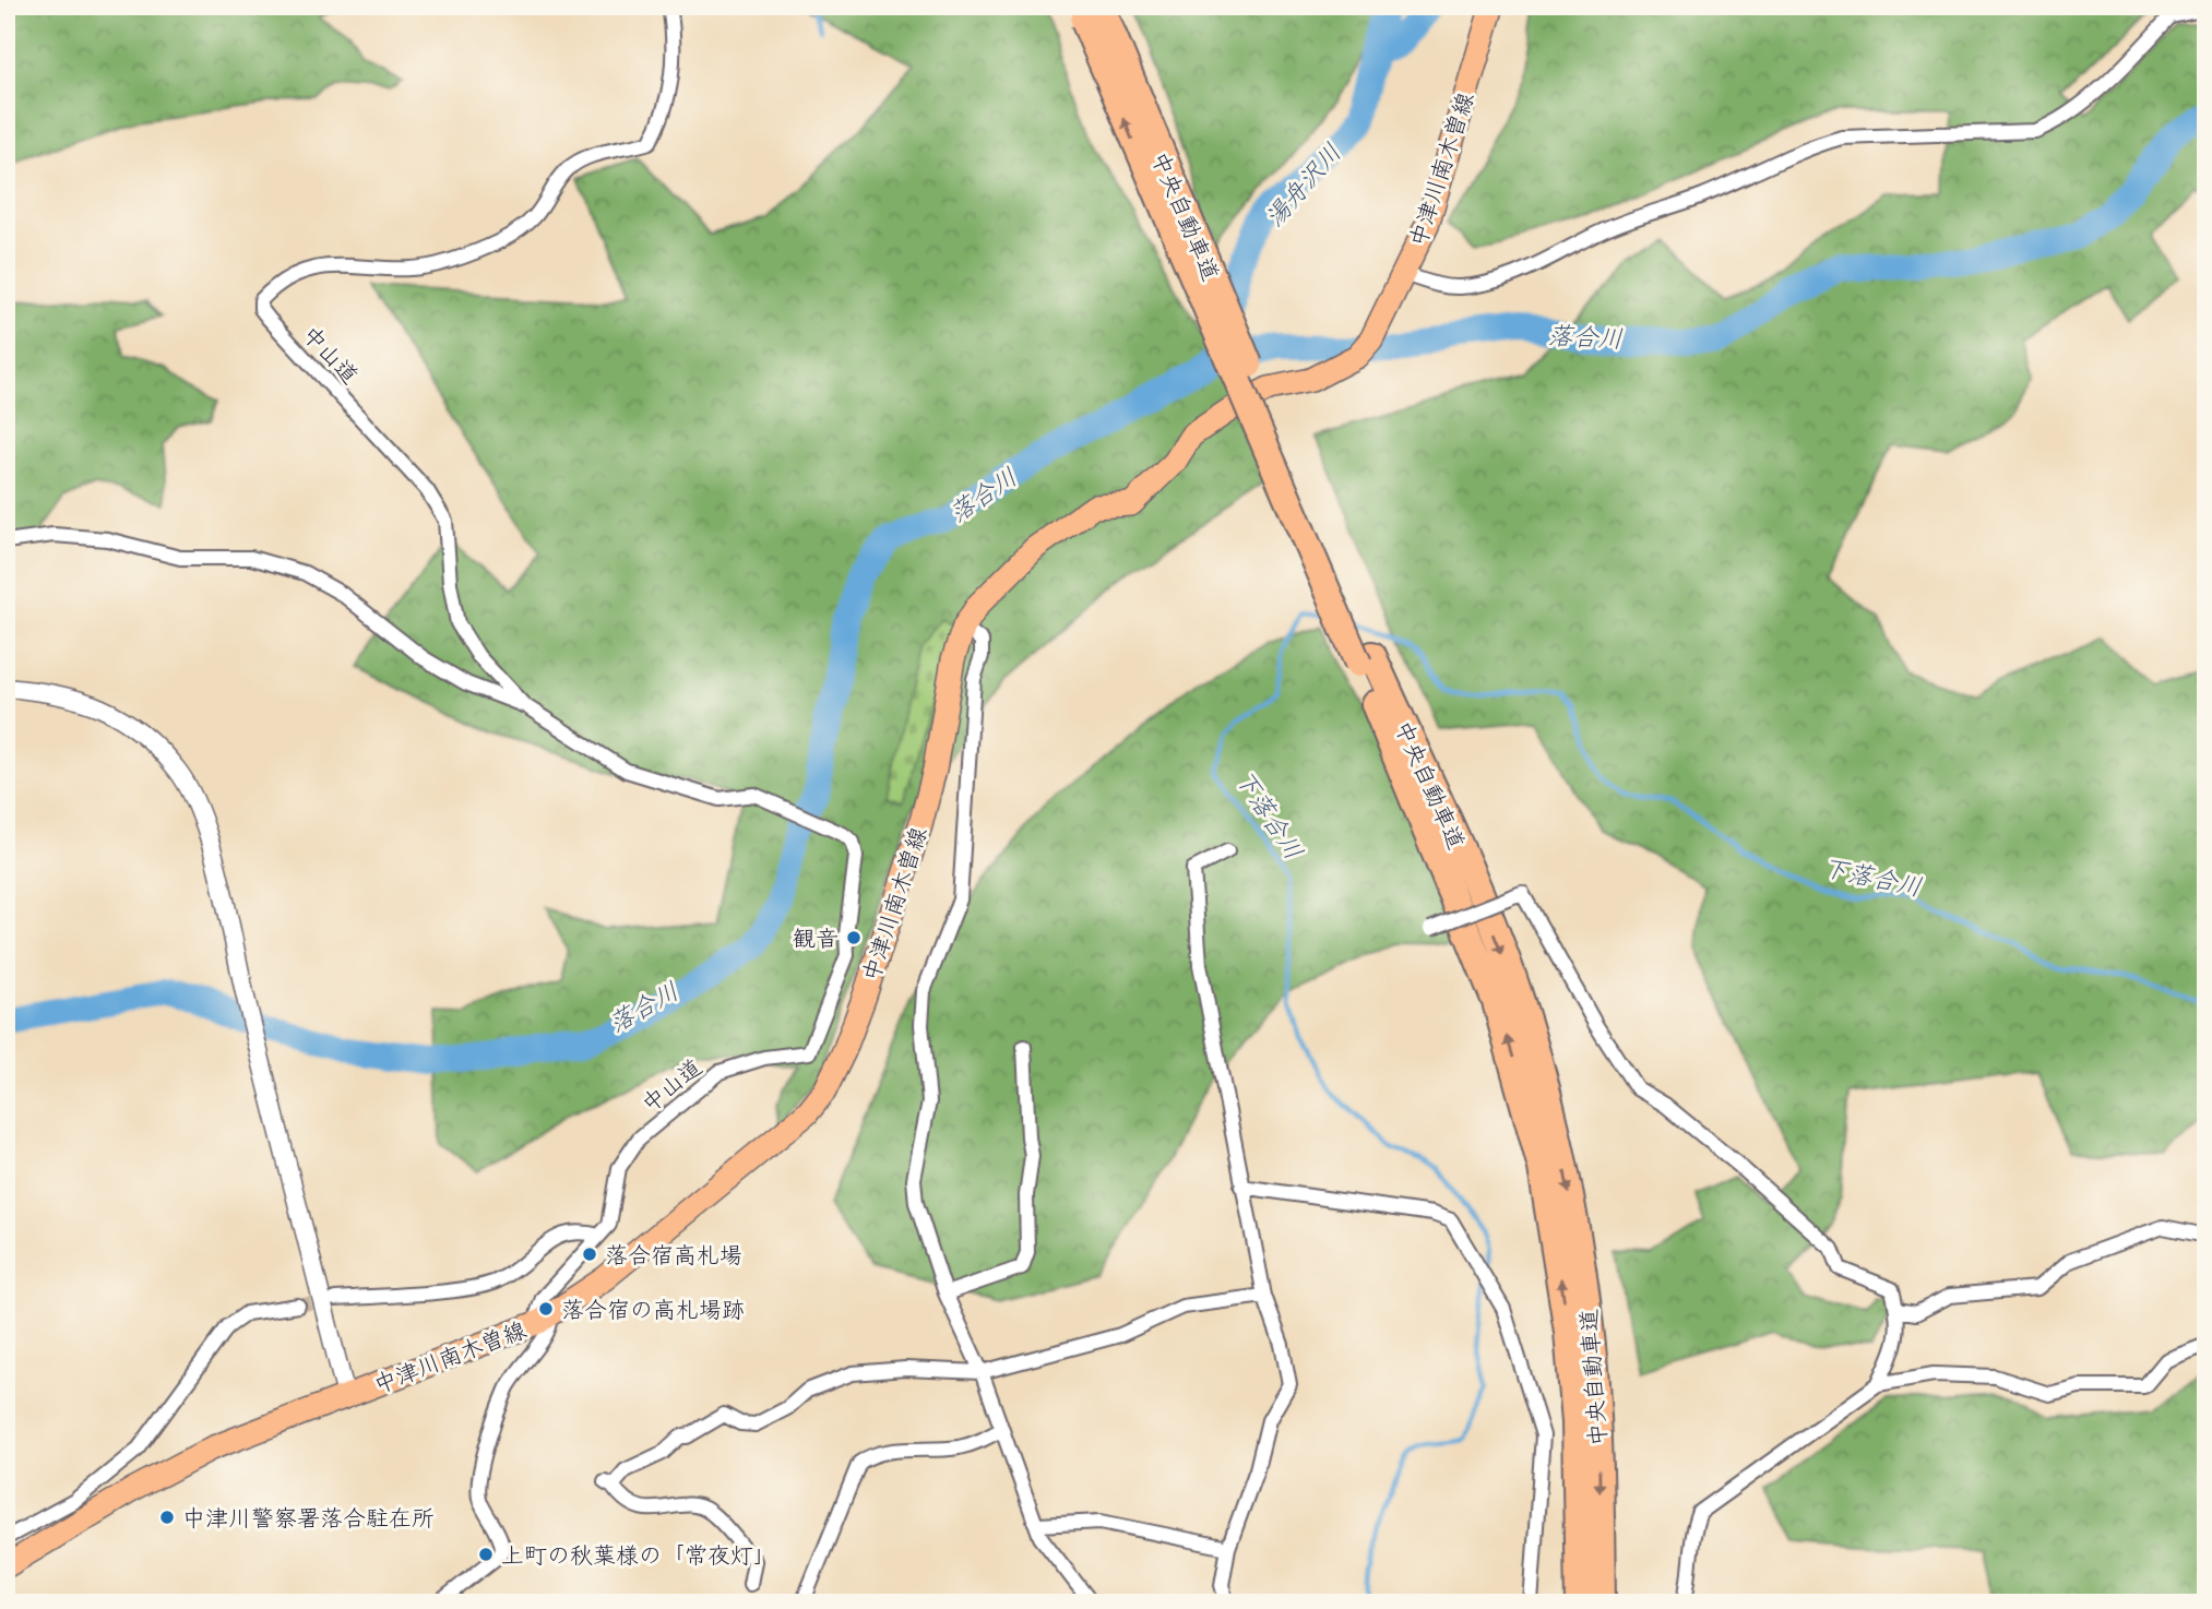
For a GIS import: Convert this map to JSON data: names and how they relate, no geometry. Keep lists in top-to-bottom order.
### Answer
{
  "streets": {
    "highway": ["中央自動車道"],
    "main road": ["中津川南木曽線"],
    "street": ["中山道"]
  },
  "crossings": [
    ["中津川南木曽線", "中山道"]
  ],
  "water": ["湯舟沢川", "落合川", "下落合川"],
  "places": [
    "観音",
    "落合宿高札場",
    "落合宿の高札場跡",
    "中津川警察署落合駐在所",
    "上町の秋葉様の「常夜灯」"
  ]
}
